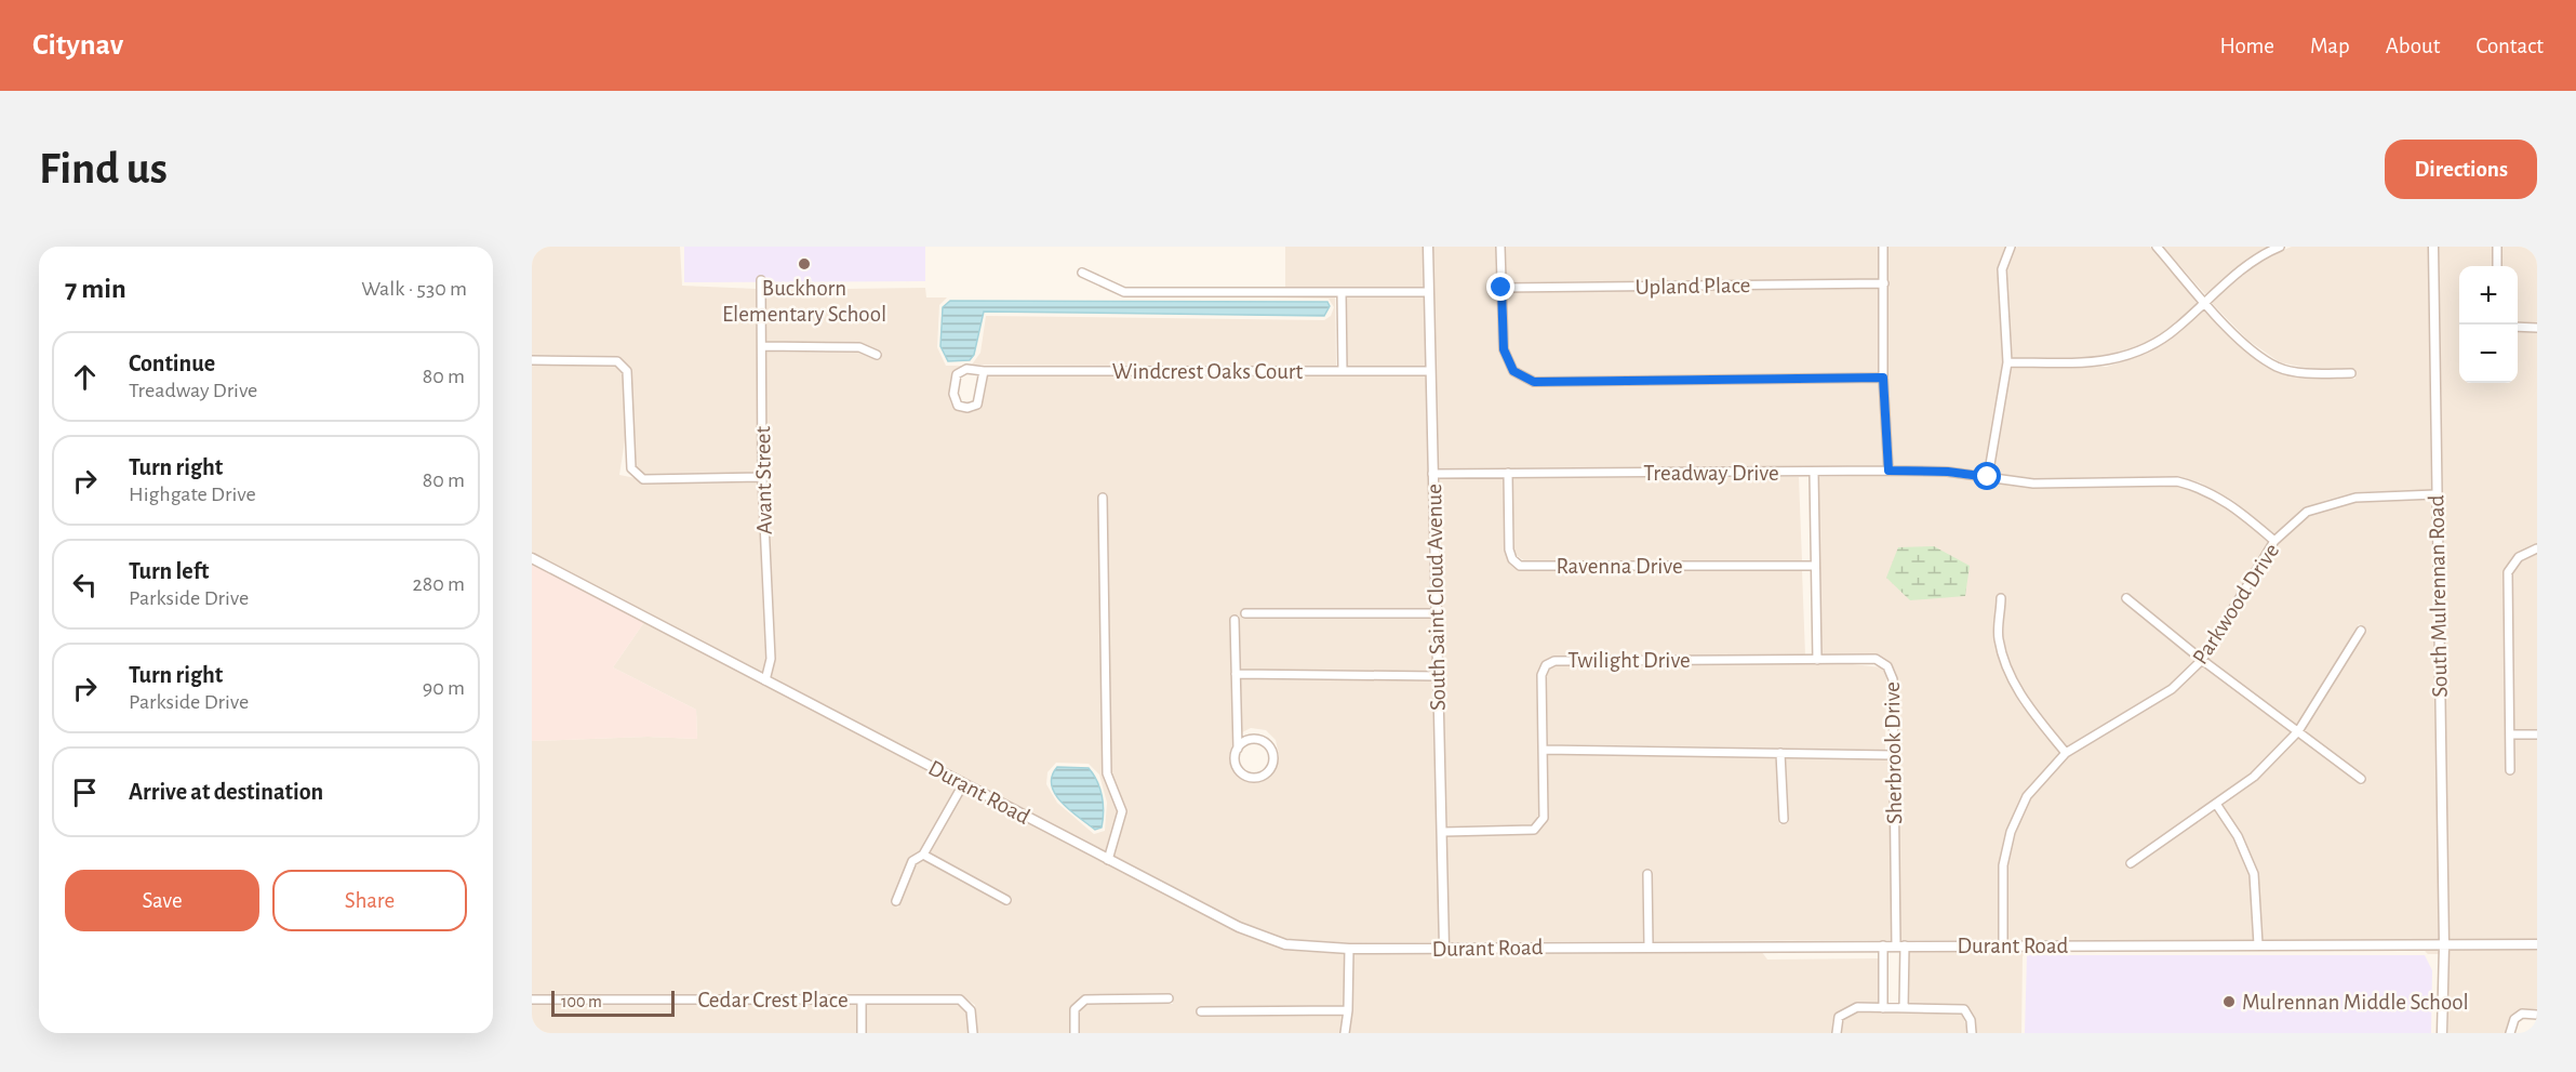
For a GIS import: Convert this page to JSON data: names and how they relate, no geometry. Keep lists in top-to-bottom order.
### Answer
{
  "streets": {
    "street": [
      "Upland Place",
      "Windcrest Oaks Court",
      "Treadway Drive",
      "Avant Street",
      "Ravenna Drive",
      "South Mulrennan Road",
      "South Saint Cloud Avenue",
      "Parkwood Drive",
      "Twilight Drive",
      "Sherbrook Drive",
      "Durant Road",
      "Cedar Crest Place"
    ]
  },
  "crossings": [
    ["Windcrest Oaks Court", "South Saint Cloud Avenue"],
    ["Treadway Drive", "Ravenna Drive"],
    ["Treadway Drive", "South Saint Cloud Avenue"],
    ["Treadway Drive", "Parkwood Drive"],
    ["Avant Street", "Durant Road"],
    ["South Mulrennan Road", "Parkwood Drive"],
    ["South Mulrennan Road", "Durant Road"],
    ["South Saint Cloud Avenue", "Twilight Drive"],
    ["South Saint Cloud Avenue", "Durant Road"],
    ["Parkwood Drive", "Durant Road"],
    ["Twilight Drive", "Sherbrook Drive"],
    ["Sherbrook Drive", "Durant Road"]
  ],
  "places": ["Buckhorn Elementary School", "Mulrennan Middle School"],
  "scale_bar": "100 m",
  "page": {
    "header": "Citynav",
    "nav": [
      "Home",
      "Map",
      "About",
      "Contact"
    ],
    "buttons": [
      "Directions",
      ["Save", "Share"]
    ],
    "title": "Find us",
    "heading": ["7 min", "Walk · 530 m"],
    "map_buttons": ["+", "−"],
    "list": [
      ["Continue", "Treadway Drive", "80 m"],
      ["Turn right", "Highgate Drive", "80 m"],
      ["Turn left", "Parkside Drive", "280 m"],
      ["Turn right", "Parkside Drive", "90 m"],
      "Arrive at destination"
    ],
    "scale": "100 m"
  }
}
